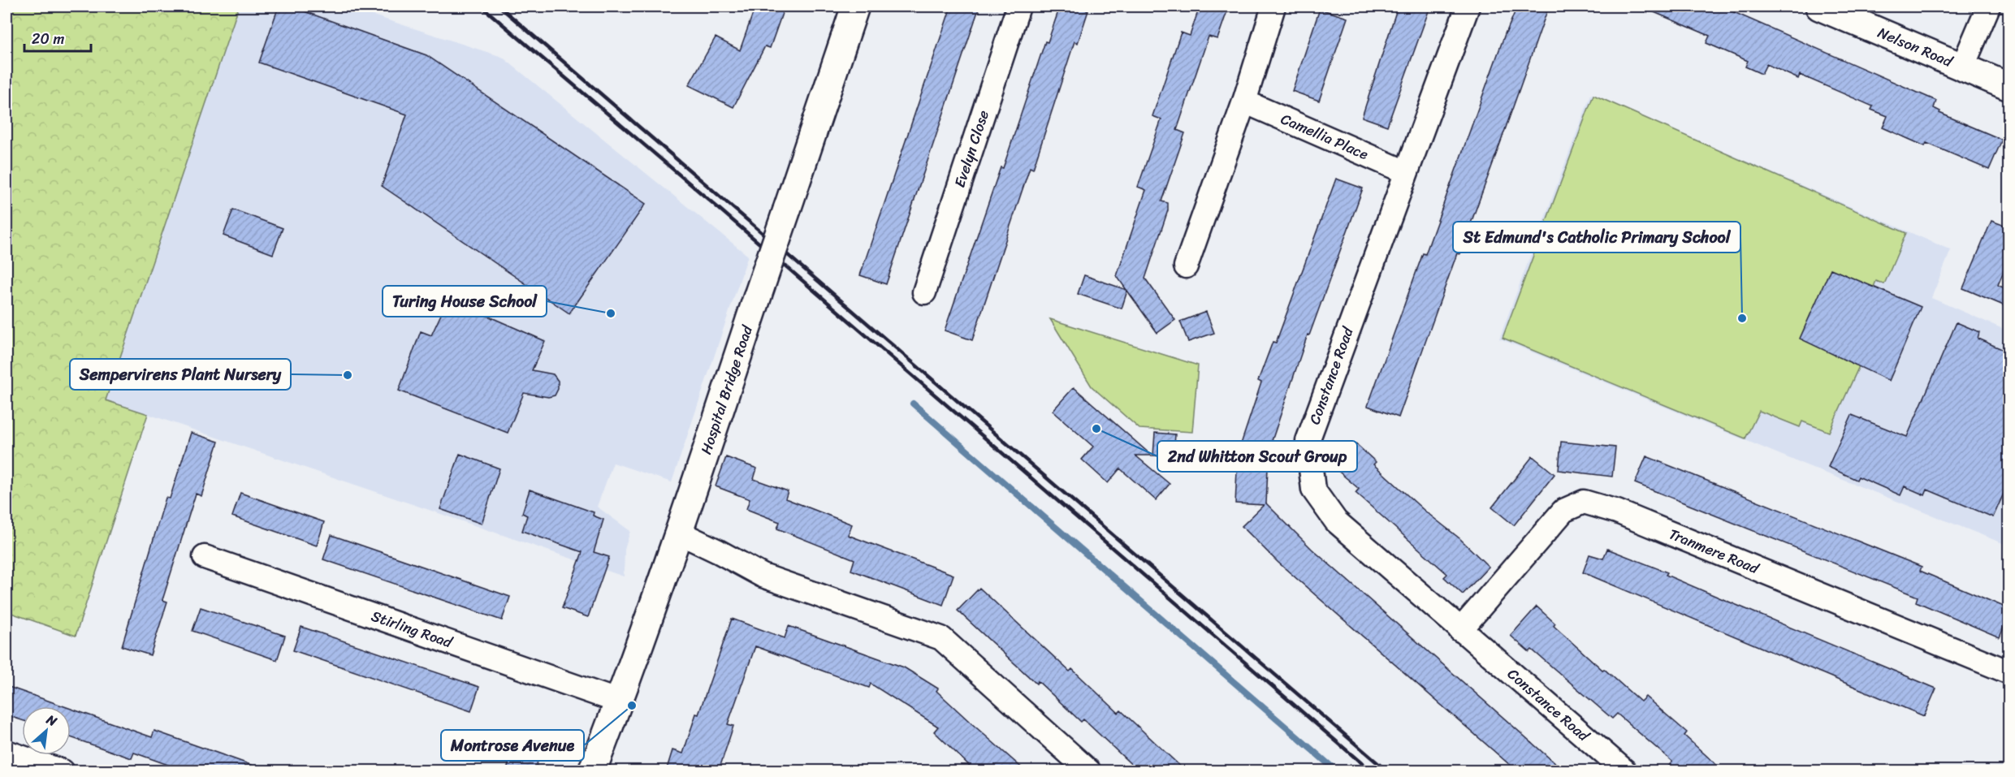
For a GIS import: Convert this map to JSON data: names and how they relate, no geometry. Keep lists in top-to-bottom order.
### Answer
{
  "streets": {
    "main road": ["Nelson Road", "Hospital Bridge Road"],
    "street": [
      "Camellia Place",
      "Evelyn Close",
      "Constance Road",
      "Tranmere Road",
      "Stirling Road"
    ]
  },
  "crossings": [
    ["Camellia Place", "Constance Road"],
    ["Constance Road", "Tranmere Road"],
    ["Hospital Bridge Road", "Stirling Road"]
  ],
  "places": [
    "Turing House School",
    "St Edmund's Catholic Primary School",
    "Sempervirens Plant Nursery",
    "2nd Whitton Scout Group",
    "Montrose Avenue"
  ],
  "scale_bar": "20 m",
  "north": "top right"
}
